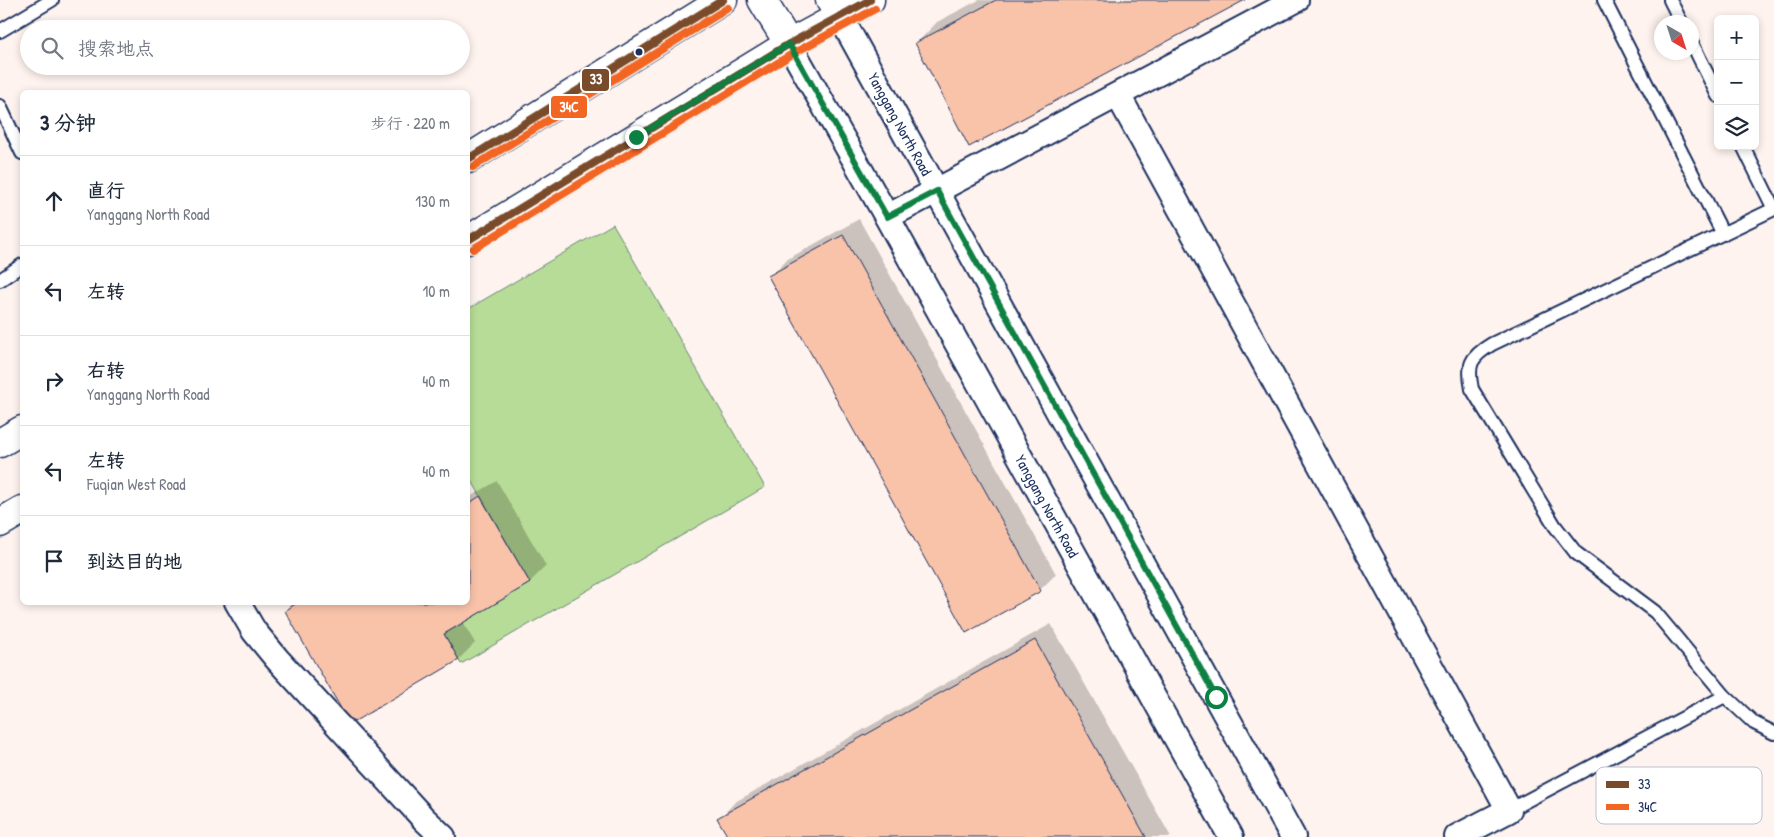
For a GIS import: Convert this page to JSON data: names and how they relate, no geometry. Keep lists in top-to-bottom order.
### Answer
{
  "streets": {
    "street": ["Yanggang North Road"]
  },
  "lines": ["transit line 33", "transit line 34C"],
  "legend": ["33", "34C"],
  "north": "bottom right",
  "page": {
    "map_buttons": ["+", "−"],
    "search": "搜索地点",
    "heading": ["3 分钟", "步行 · 220 m"],
    "list": [
      ["直行", "Yanggang North Road", "130 m"],
      ["左转", "10 m"],
      ["右转", "Yanggang North Road", "40 m"],
      ["左转", "Fuqian West Road", "40 m"],
      "到达目的地"
    ]
  }
}
